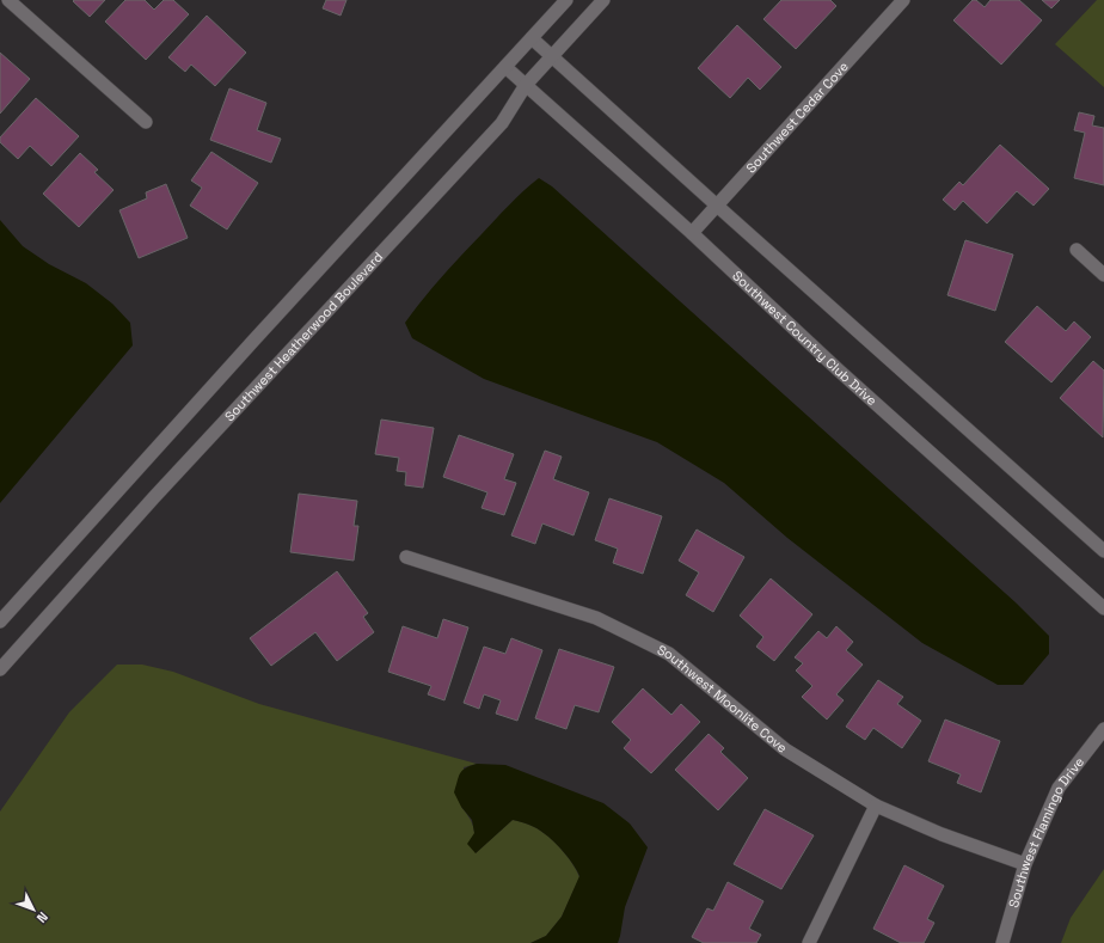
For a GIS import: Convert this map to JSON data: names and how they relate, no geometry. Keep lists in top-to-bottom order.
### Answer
{
  "streets": {
    "street": [
      "Southwest Cedar Cove",
      "Southwest Heatherwood Boulevard",
      "Southwest Country Club Drive",
      "Southwest Moonlite Cove",
      "Southwest Flamingo Drive"
    ]
  },
  "crossings": [
    ["Southwest Cedar Cove", "Southwest Country Club Drive"],
    ["Southwest Heatherwood Boulevard", "Southwest Country Club Drive"],
    ["Southwest Moonlite Cove", "Southwest Flamingo Drive"]
  ],
  "north": "bottom right"
}
